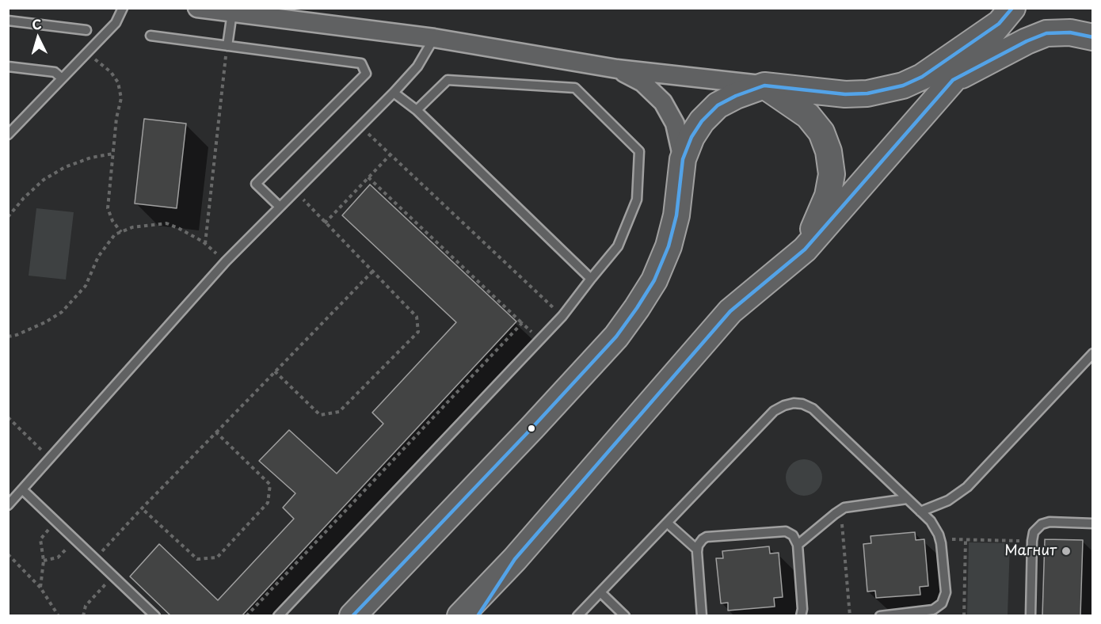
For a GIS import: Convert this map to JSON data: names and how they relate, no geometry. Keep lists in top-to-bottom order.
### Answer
{
  "places": ["Магнит"],
  "north": "top"
}
